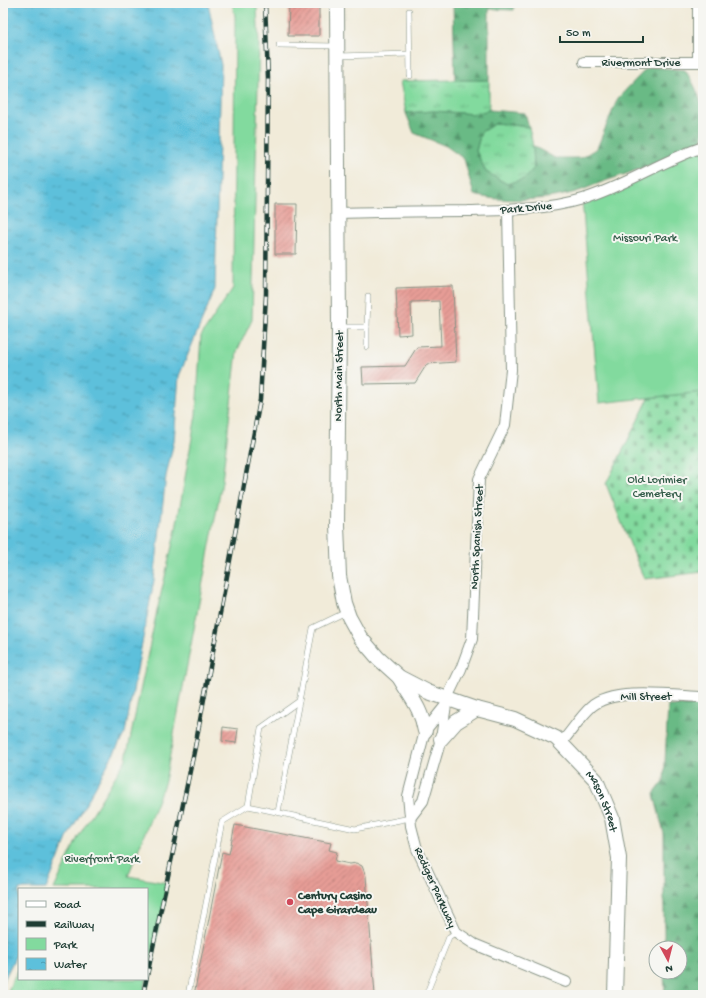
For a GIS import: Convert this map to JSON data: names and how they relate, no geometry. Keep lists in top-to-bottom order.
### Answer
{
  "streets": {
    "main road": ["North Main Street", "Mason Street"],
    "street": [
      "Rivermont Drive",
      "Park Drive",
      "North Spanish Street",
      "Mill Street",
      "Rediger Parkway"
    ]
  },
  "crossings": [
    ["Park Drive", "North Main Street"],
    ["Park Drive", "North Spanish Street"],
    ["North Main Street", "North Spanish Street"],
    ["North Main Street", "Mason Street"],
    ["North Main Street", "Rediger Parkway"],
    ["North Spanish Street", "Mason Street"],
    ["North Spanish Street", "Rediger Parkway"],
    ["Mill Street", "Mason Street"],
    ["Mason Street", "Rediger Parkway"]
  ],
  "parks": ["Missouri Park", "Old Lorimier Cemetery", "Riverfront Park"],
  "places": ["Century Casino Cape Girardeau"],
  "legend": [
    "Road",
    "Railway",
    "Park",
    "Water"
  ],
  "scale_bar": "50 m",
  "north": "bottom"
}
